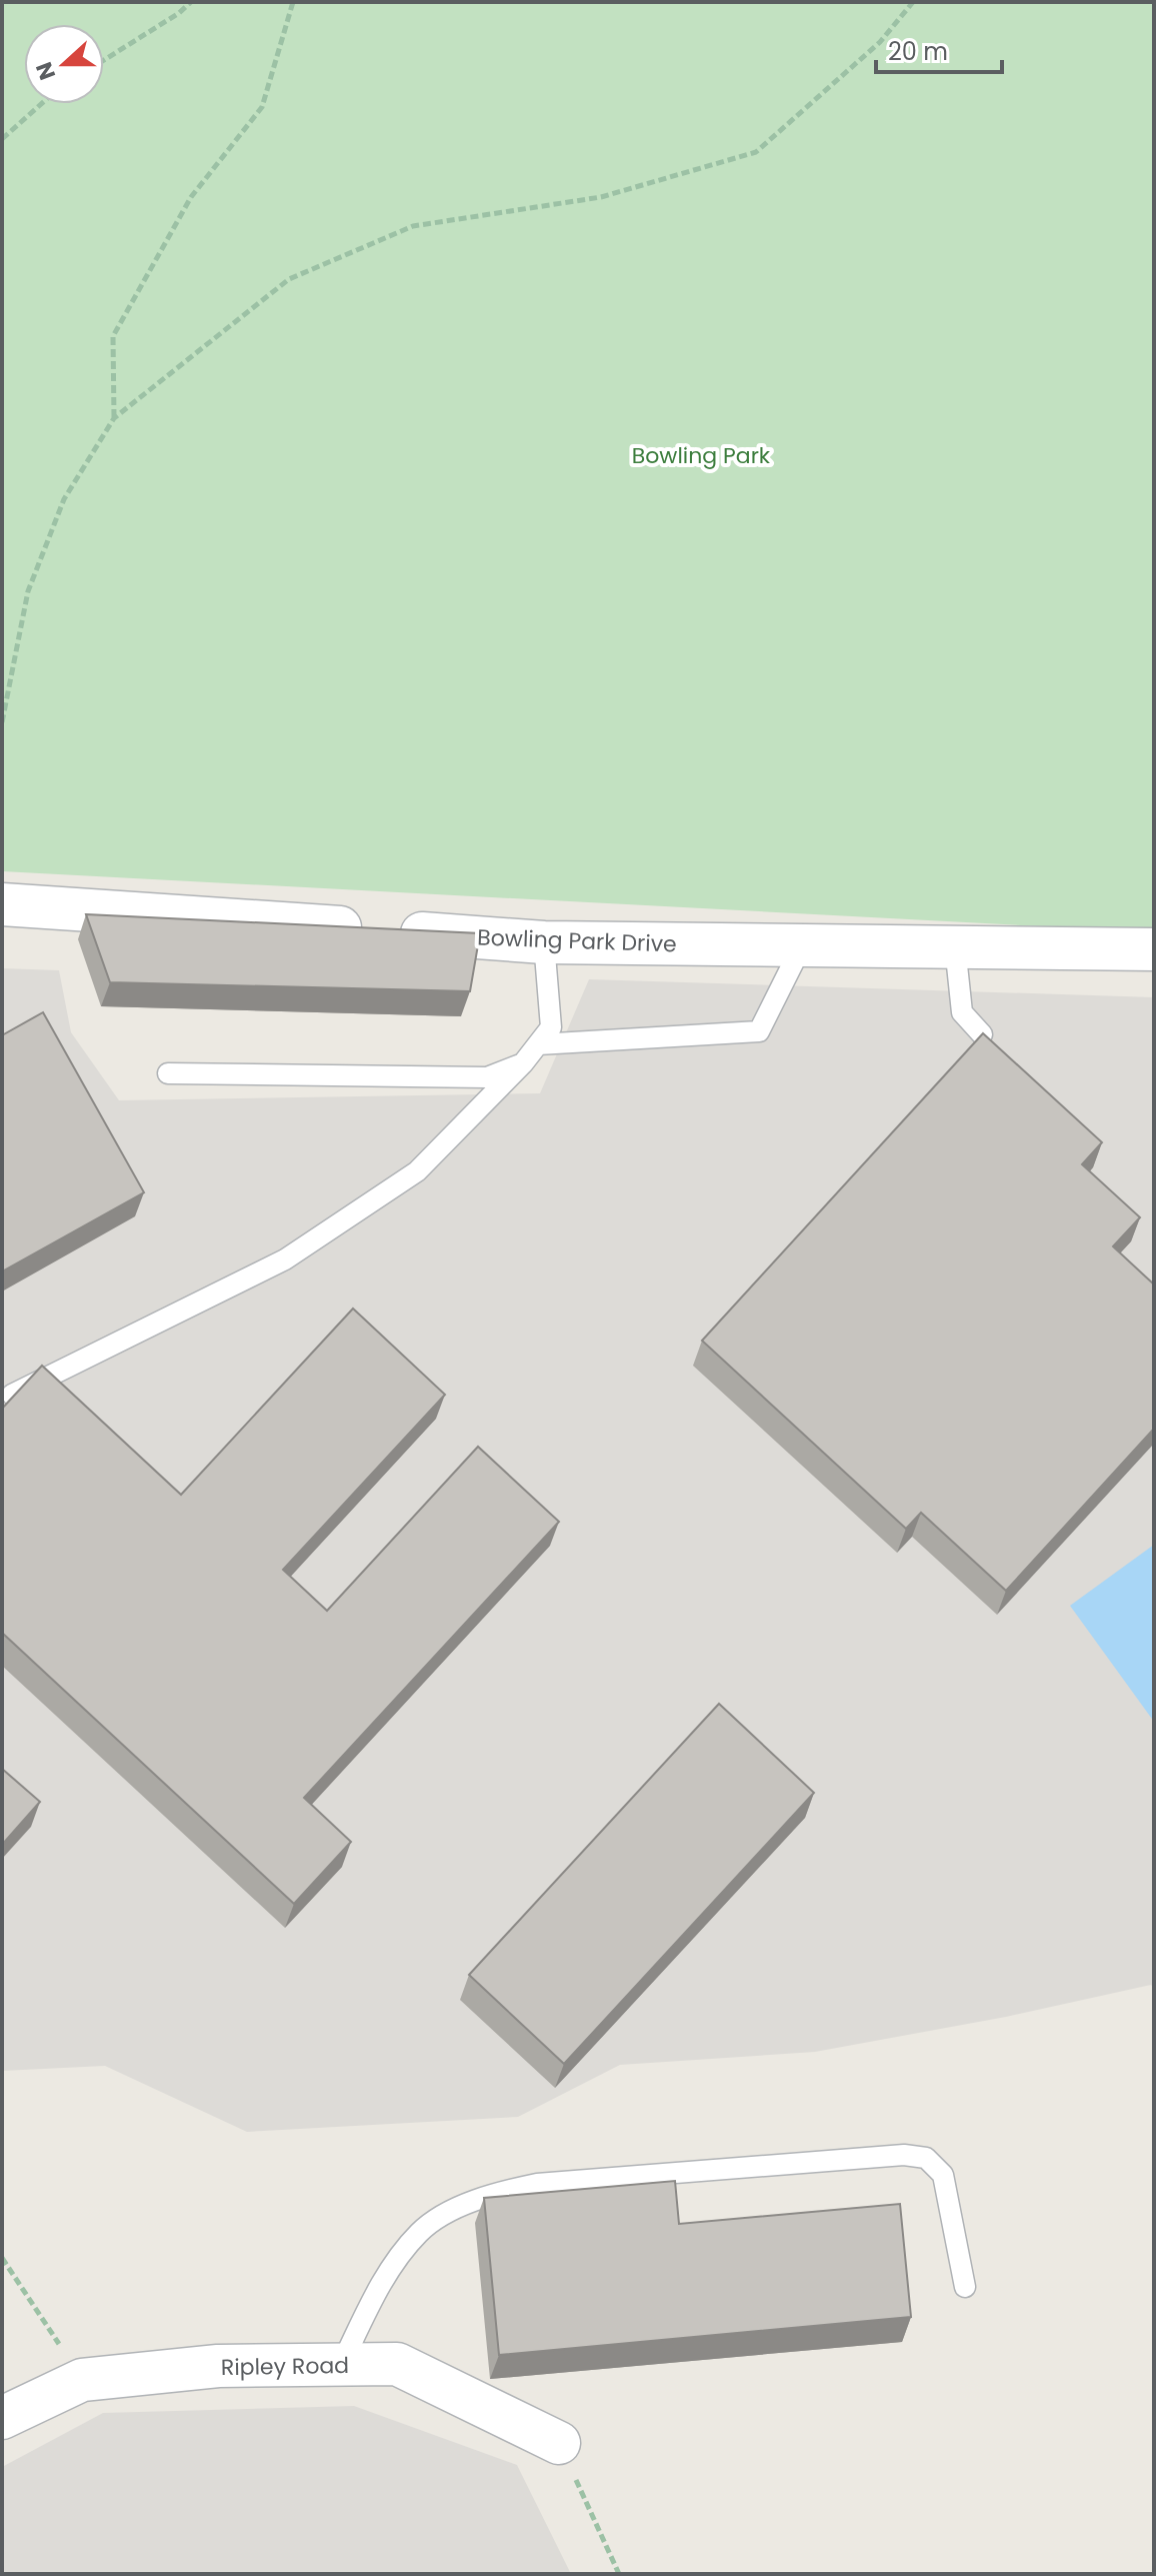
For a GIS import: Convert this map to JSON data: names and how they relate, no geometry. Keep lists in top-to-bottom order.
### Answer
{
  "streets": {
    "street": ["Bowling Park Drive", "Ripley Road"]
  },
  "parks": ["Bowling Park"],
  "scale_bar": "20 m",
  "north": "left"
}
